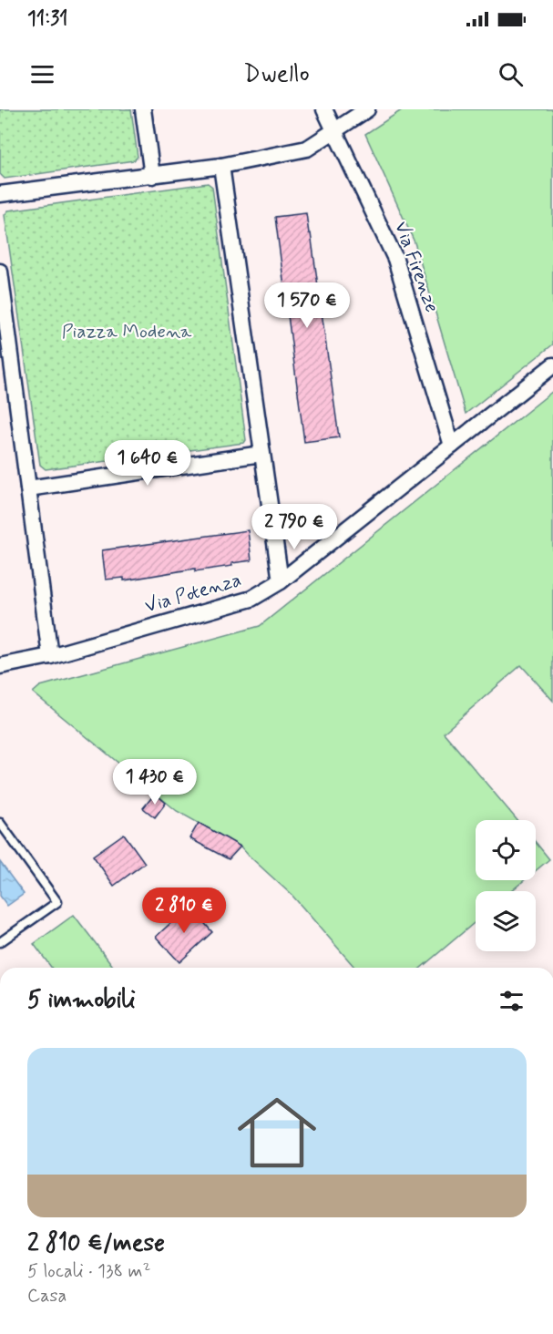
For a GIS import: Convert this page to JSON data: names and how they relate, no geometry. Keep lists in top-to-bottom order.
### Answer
{
  "streets": {
    "street": ["Via Firenze", "Via Potenza"]
  },
  "crossings": [
    ["Via Firenze", "Via Potenza"]
  ],
  "parks": ["Piazza Modena"],
  "page": {
    "status": "11:31",
    "header": "Dwello",
    "price": [
      "1 570 €",
      "1 640 €",
      "2 790 €",
      "1 430 €",
      "2 810 €"
    ],
    "heading": "5 immobili",
    "list": [
      {
        "name": "2 810 €/mese",
        "note": "5 locali · 138 m² · Casa"
      }
    ]
  }
}
